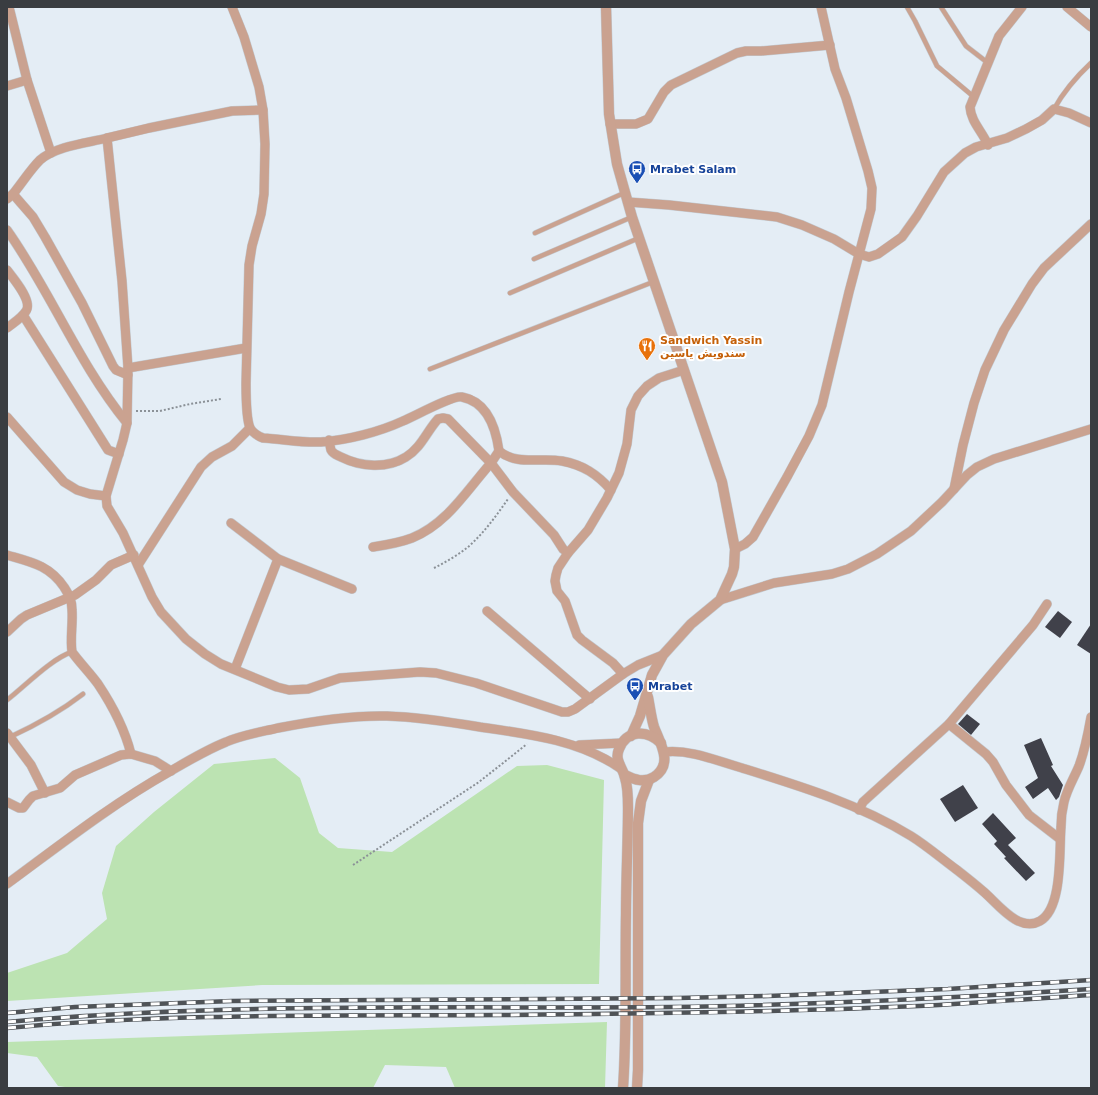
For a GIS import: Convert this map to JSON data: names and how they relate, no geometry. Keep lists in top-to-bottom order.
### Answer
{
  "places": {
    "bus stop": ["Mrabet Salam", "Mrabet"],
    "restaurant": ["Sandwich Yassin سندويش ياسين"]
  }
}
